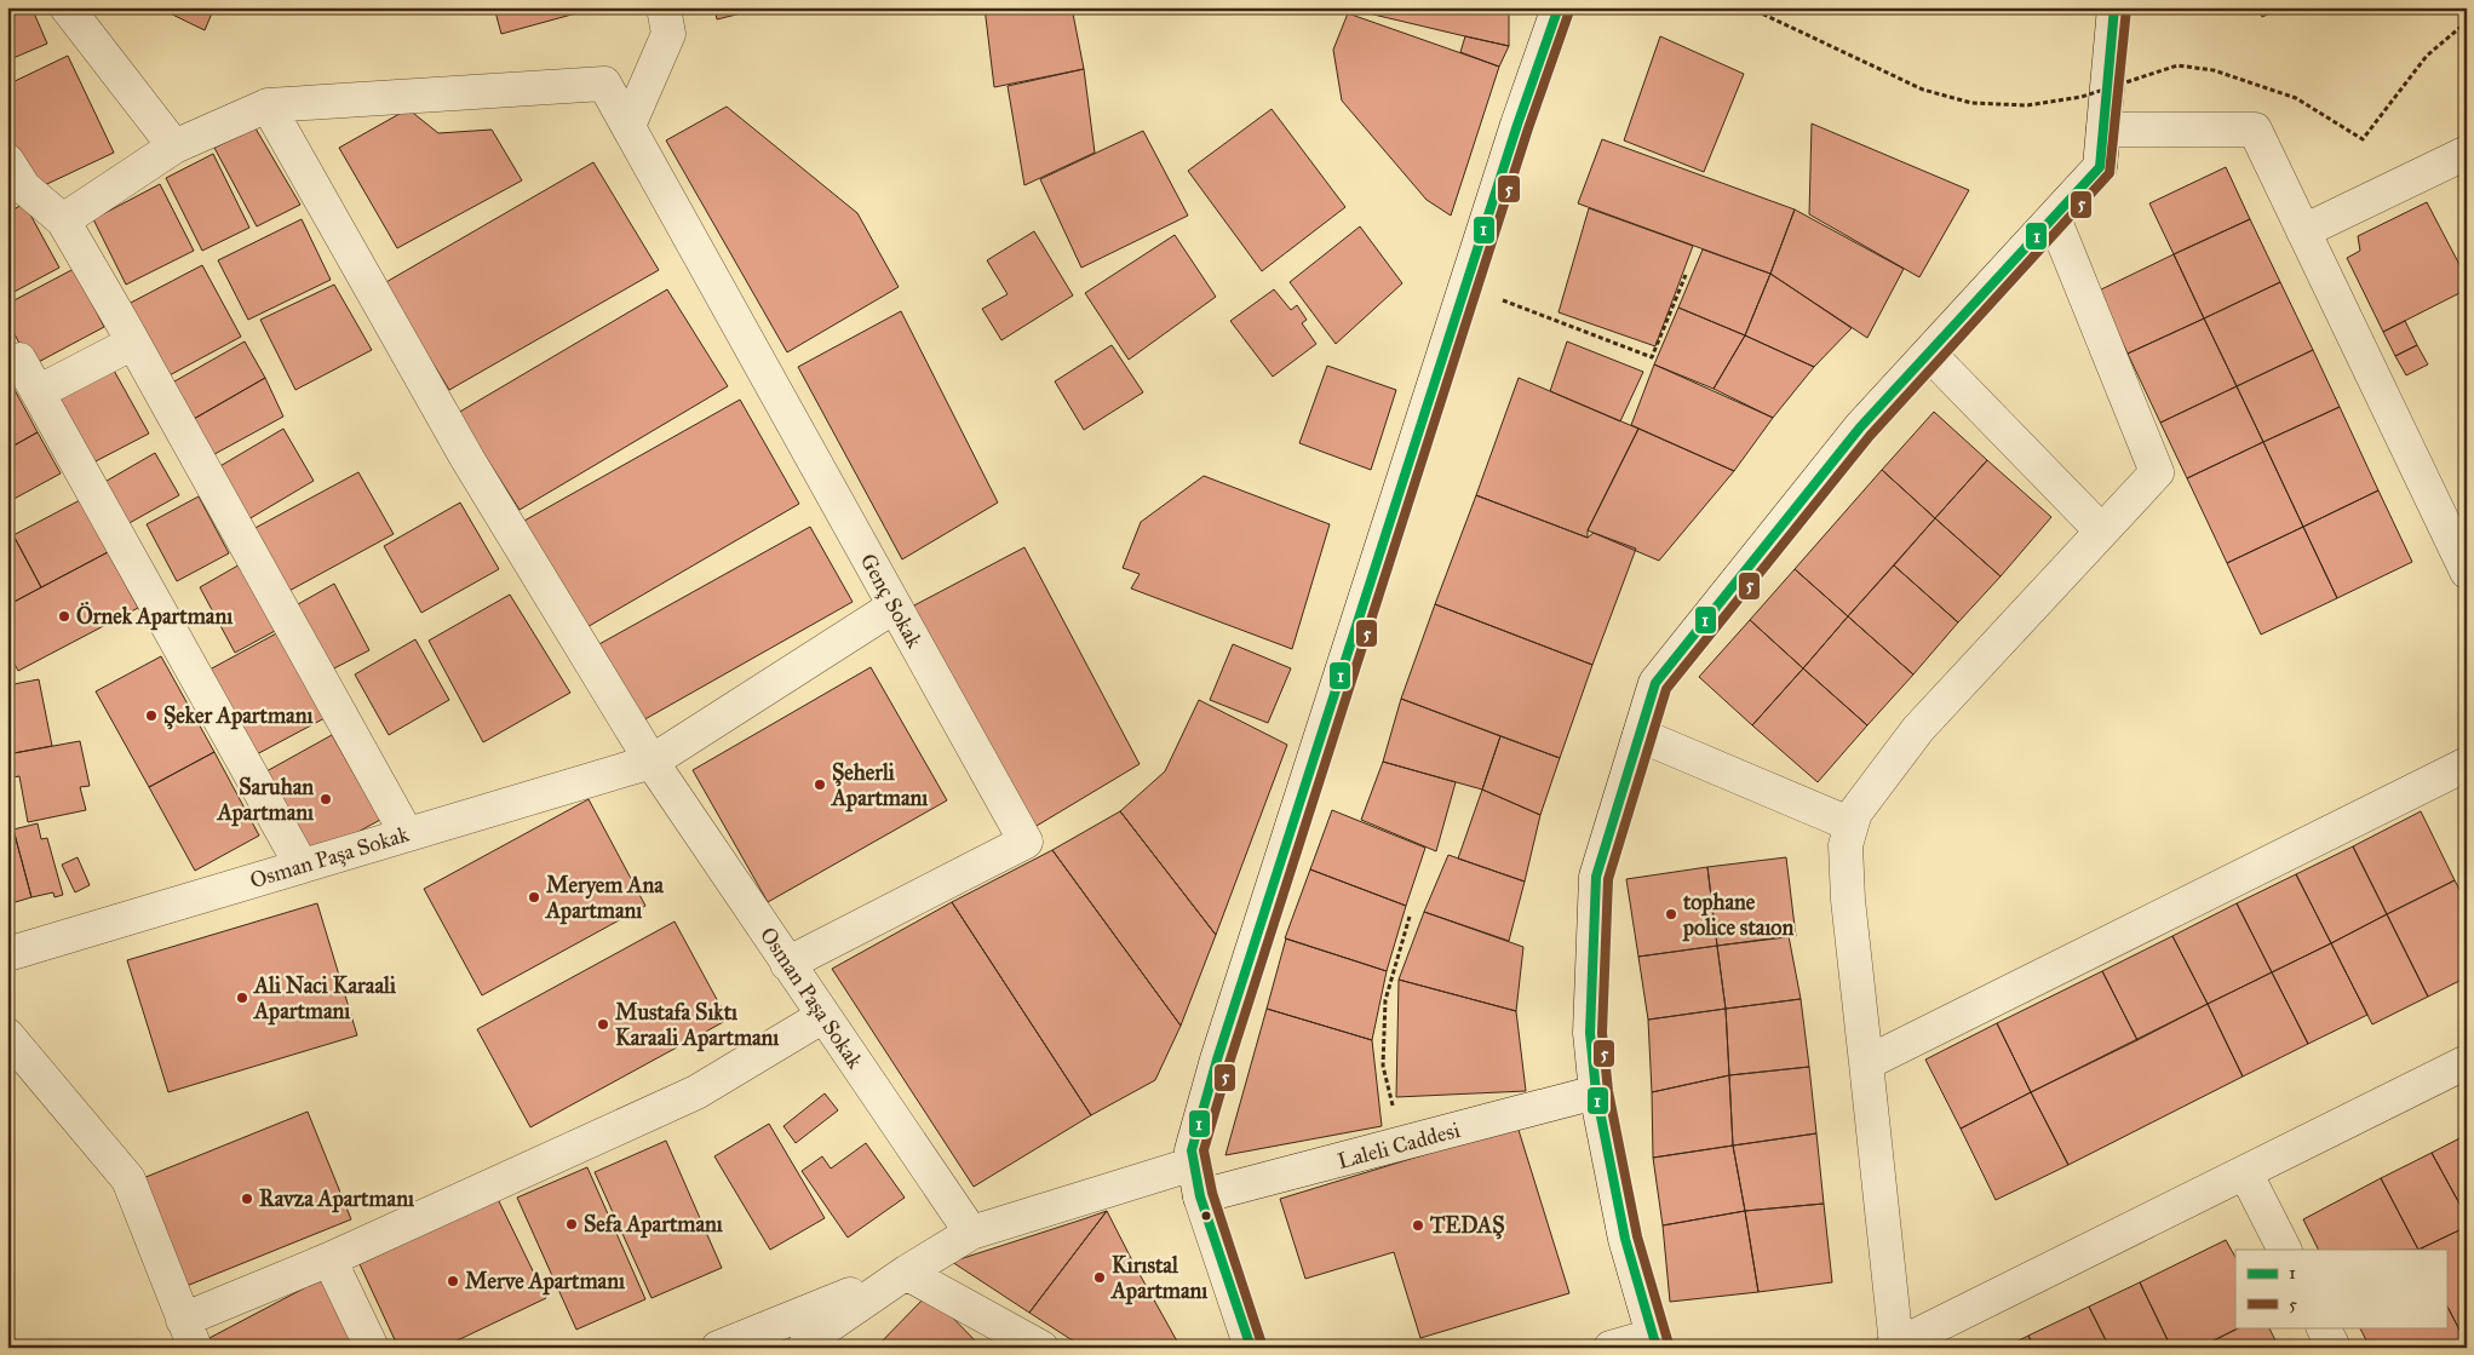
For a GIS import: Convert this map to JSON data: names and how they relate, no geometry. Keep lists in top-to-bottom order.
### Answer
{
  "streets": {
    "street": ["Genç Sokak", "Osman Paşa Sokak", "Laleli Caddesi"]
  },
  "crossings": [
    ["Genç Sokak", "Osman Paşa Sokak"]
  ],
  "places": [
    "Örnek Apartmanı",
    "Şeker Apartmanı",
    "Şeherli Apartmanı",
    "Saruhan Apartmanı",
    "Meryem Ana Apartmanı",
    "tophane police staıon",
    "Ali Naci Karaali Apartmanı",
    "Mustafa Sıktı Karaali Apartmanı",
    "Ravza Apartmanı",
    "Sefa Apartmanı",
    "TEDAŞ",
    "Kırıstal Apartmanı",
    "Merve Apartmanı"
  ],
  "lines": ["transit line 1", "transit line 5"],
  "legend": ["1", "5"]
}
